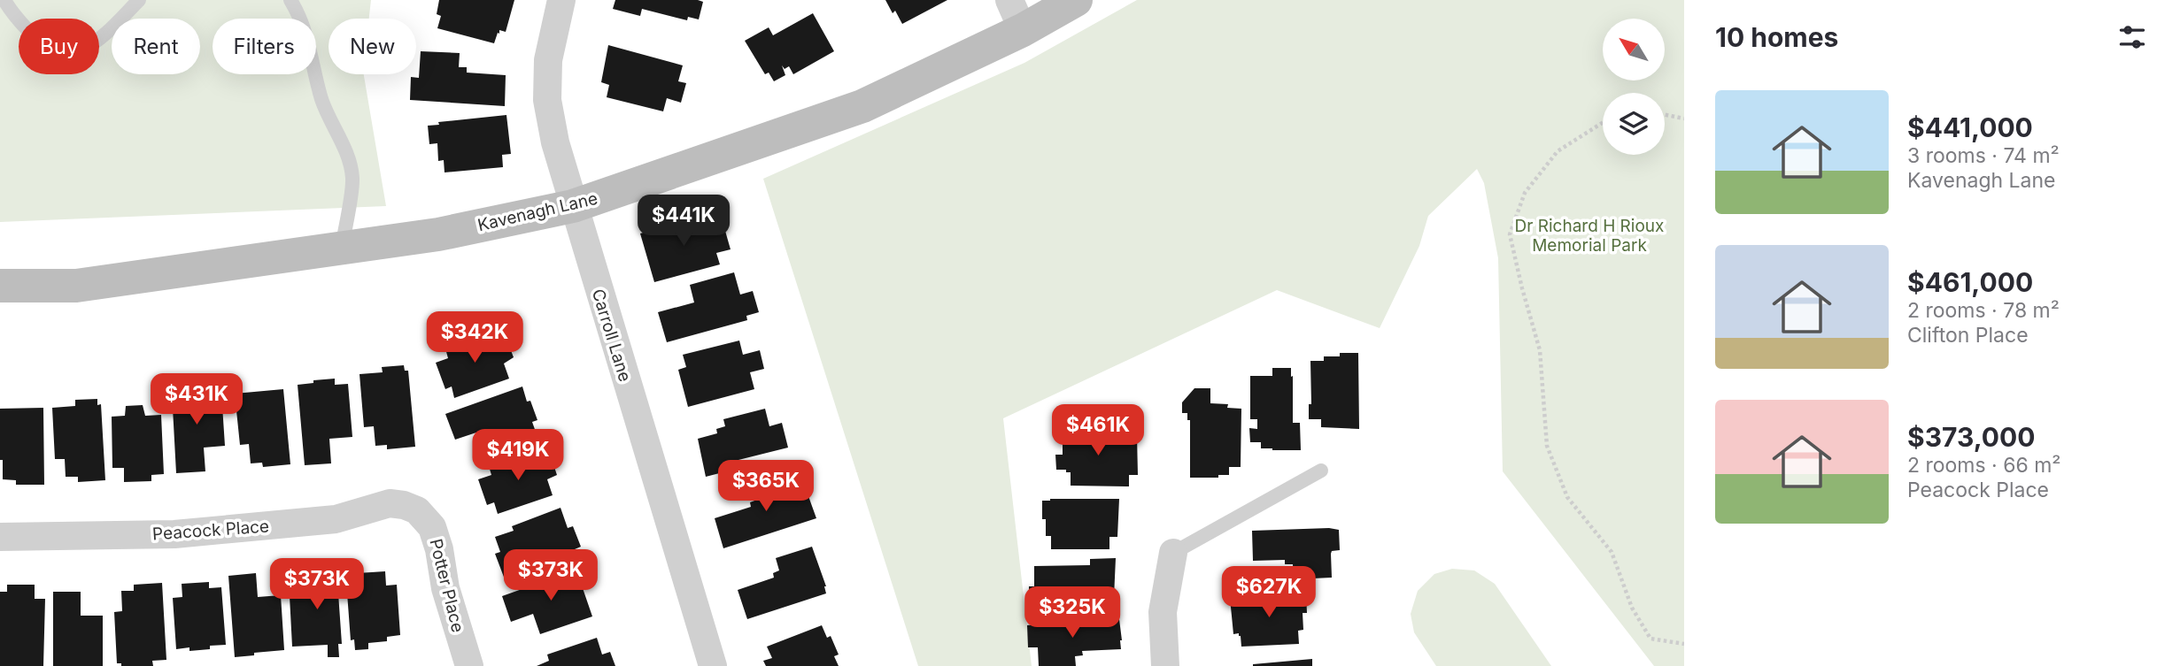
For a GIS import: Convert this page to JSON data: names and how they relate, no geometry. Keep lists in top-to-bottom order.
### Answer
{
  "streets": {
    "main road": ["Kavenagh Lane"],
    "street": ["Carroll Lane", "Peacock Place", "Potter Place"]
  },
  "crossings": [
    ["Kavenagh Lane", "Carroll Lane"],
    ["Peacock Place", "Potter Place"]
  ],
  "parks": ["Dr Richard H Rioux Memorial Park"],
  "north": "top left",
  "page": {
    "heading": "10 homes",
    "chip": [
      "Buy",
      "Rent",
      "Filters",
      "New"
    ],
    "list": [
      {
        "name": "$441,000",
        "note": "3 rooms · 74 m² · Kavenagh Lane"
      },
      {
        "name": "$461,000",
        "note": "2 rooms · 78 m² · Clifton Place"
      },
      {
        "name": "$373,000",
        "note": "2 rooms · 66 m² · Peacock Place"
      }
    ],
    "price": [
      "$441K",
      "$342K",
      "$431K",
      "$461K",
      "$419K",
      "$365K",
      "$373K",
      "$373K",
      "$627K",
      "$325K"
    ]
  }
}
